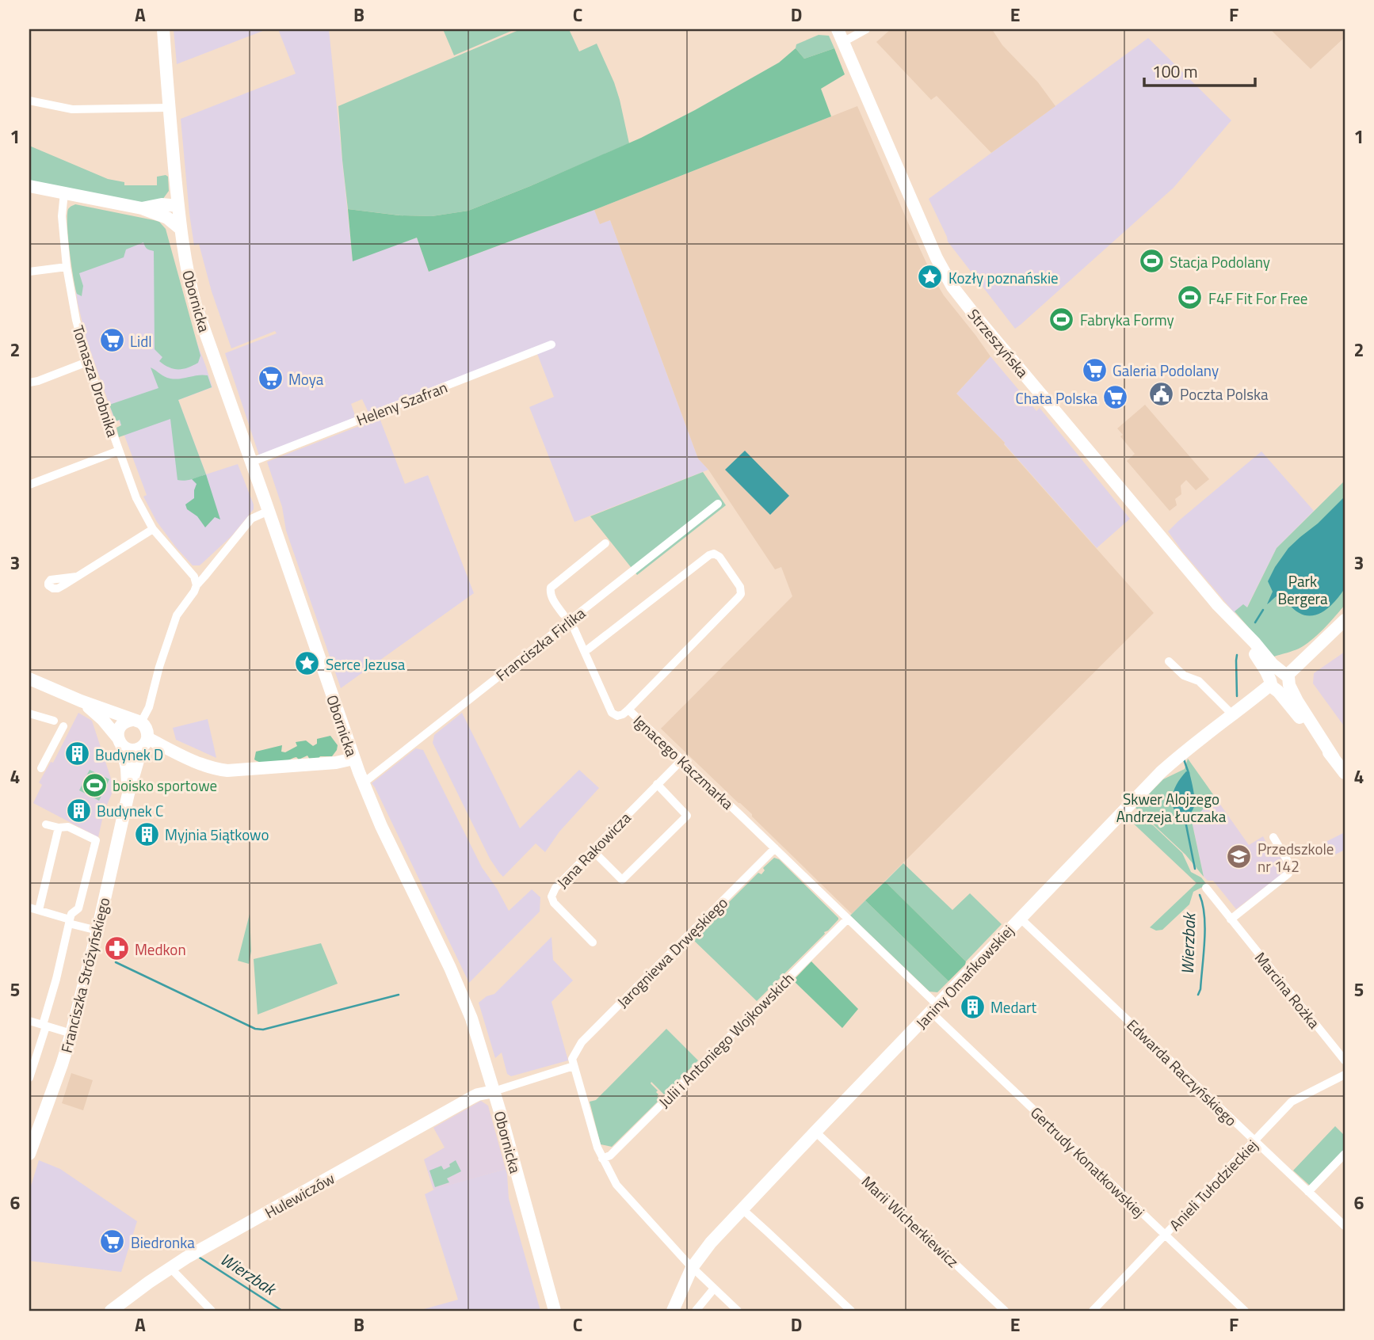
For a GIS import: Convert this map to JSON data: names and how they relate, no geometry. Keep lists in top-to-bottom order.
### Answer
{
  "streets": {
    "street": [
      "Obornicka",
      "Strzeszyńska",
      "Tomasza Drobnika",
      "Heleny Szafran",
      "Franciszka Firlika",
      "Ignacego Kaczmarka",
      "Jana Rakowicza",
      "Jarogniewa Drwęskiego",
      "Franciszka Stróżyńskiego",
      "Janiny Omańkowskiej",
      "Marcina Rożka",
      "Julii i Antoniego Wojkowskich",
      "Edwarda Raczyńskiego",
      "Gertrudy Konatkowskiej",
      "Anieli Tułodzieckiej",
      "Hulewiczów",
      "Marii Wicherkiewicz"
    ]
  },
  "crossings": [
    ["Obornicka", "Heleny Szafran"],
    ["Obornicka", "Franciszka Firlika"],
    ["Obornicka", "Hulewiczów"],
    ["Strzeszyńska", "Janiny Omańkowskiej"],
    ["Franciszka Firlika", "Ignacego Kaczmarka"],
    ["Ignacego Kaczmarka", "Jana Rakowicza"],
    ["Ignacego Kaczmarka", "Jarogniewa Drwęskiego"],
    ["Ignacego Kaczmarka", "Janiny Omańkowskiej"],
    ["Ignacego Kaczmarka", "Julii i Antoniego Wojkowskich"],
    ["Ignacego Kaczmarka", "Gertrudy Konatkowskiej"],
    ["Janiny Omańkowskiej", "Edwarda Raczyńskiego"],
    ["Janiny Omańkowskiej", "Gertrudy Konatkowskiej"],
    ["Janiny Omańkowskiej", "Marii Wicherkiewicz"],
    ["Edwarda Raczyńskiego", "Anieli Tułodzieckiej"],
    ["Gertrudy Konatkowskiej", "Anieli Tułodzieckiej"]
  ],
  "water": ["Wierzbak"],
  "parks": ["Park Bergera", "Skwer Alojzego Andrzeja Łuczaka"],
  "places": {
    "sports": [
      "Stacja Podolany",
      "F4F Fit For Free",
      "Fabryka Formy",
      "boisko sportowe"
    ],
    "place": ["Kozły poznańskie", "Serce Jezusa"],
    "supermarket": [
      "Lidl",
      "Galeria Podolany",
      "Moya",
      "Chata Polska",
      "Biedronka"
    ],
    "public building": ["Poczta Polska"],
    "building": [
      "Budynek D",
      "Budynek C",
      "Myjnia 5iątkowo",
      "Medart"
    ],
    "school or university": ["Przedszkole nr 142"],
    "pharmacy": ["Medkon"]
  },
  "scale_bar": "100 m",
  "grid": {
    "columns": [
      "A",
      "B",
      "C",
      "D",
      "E",
      "F"
    ],
    "rows": [
      "1",
      "2",
      "3",
      "4",
      "5",
      "6"
    ]
  }
}
